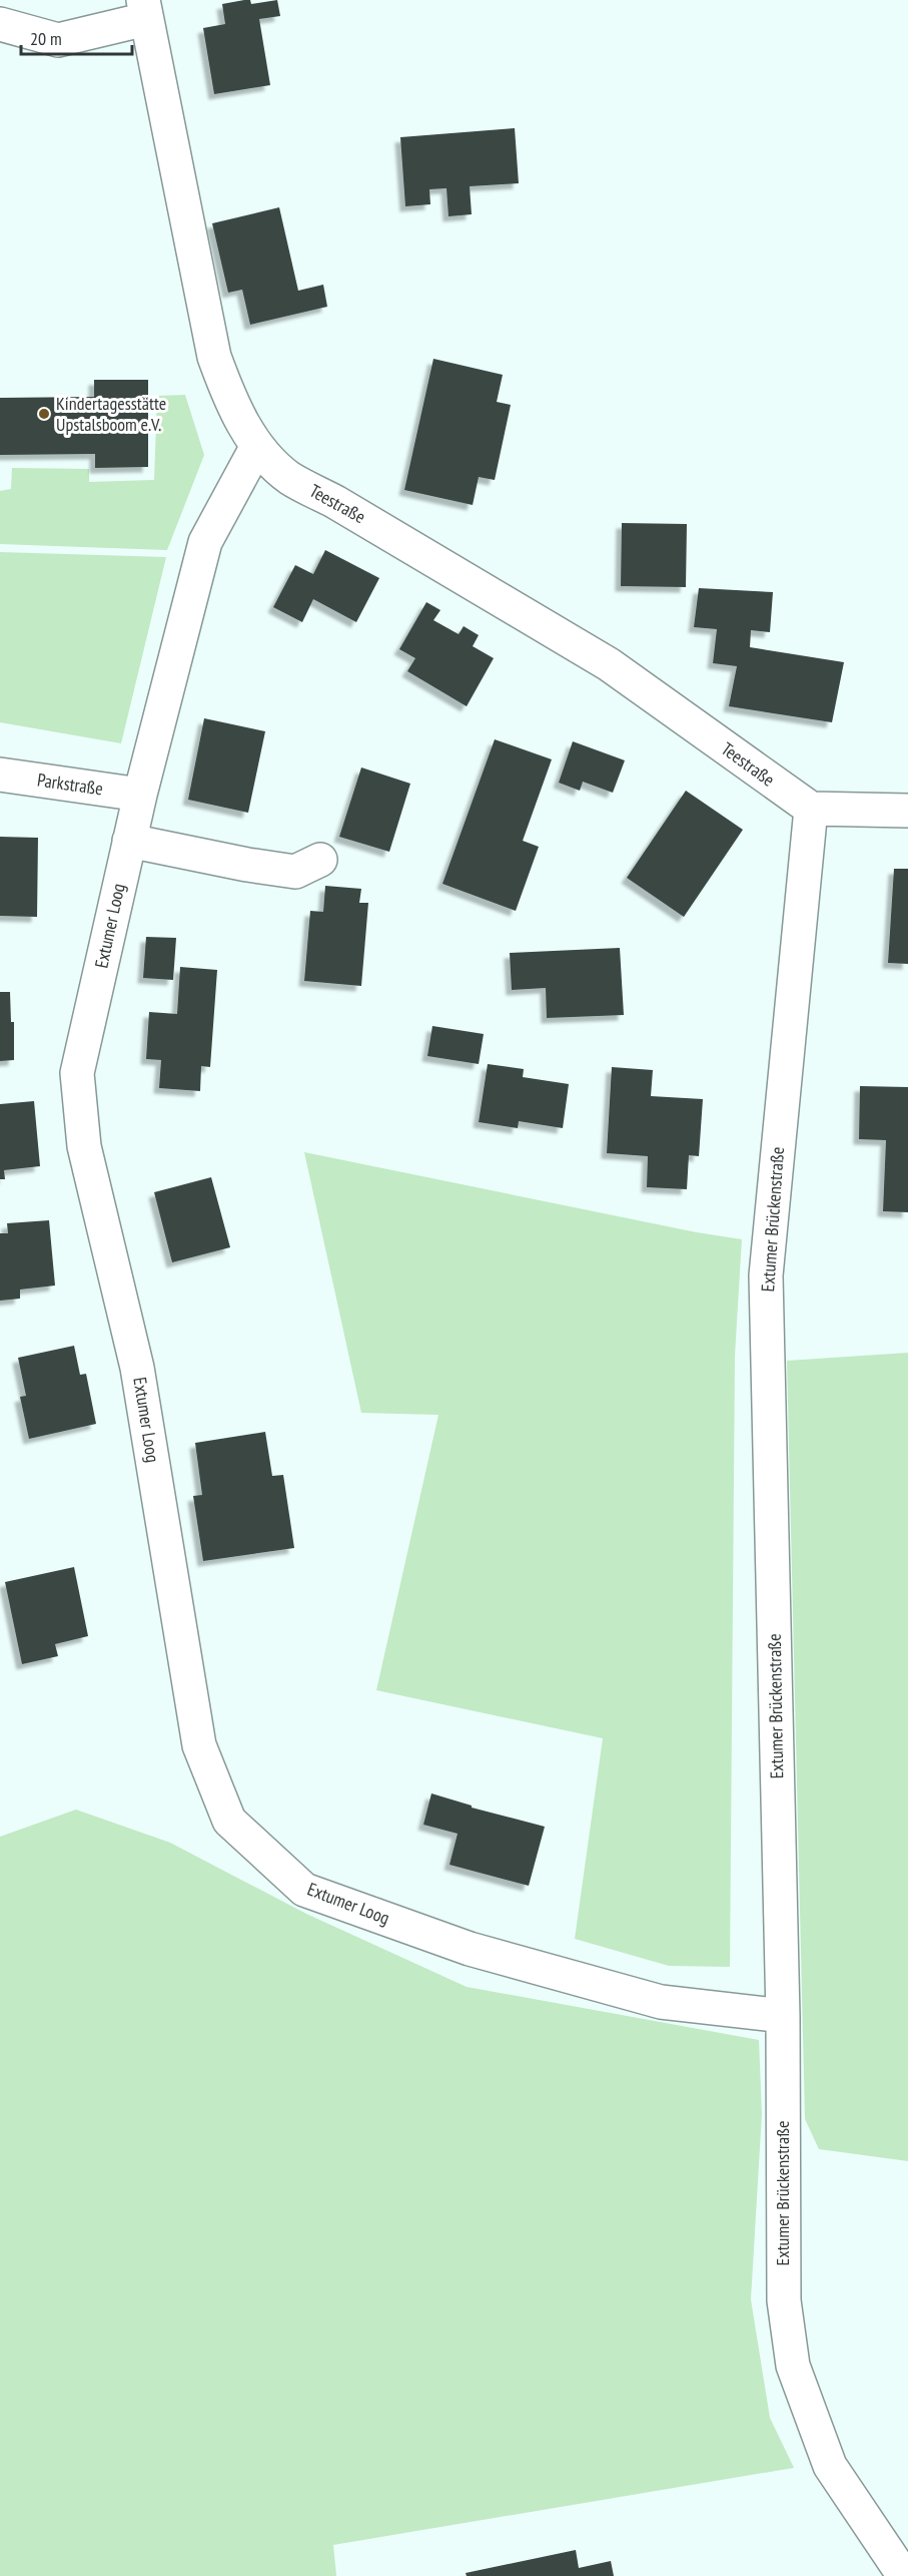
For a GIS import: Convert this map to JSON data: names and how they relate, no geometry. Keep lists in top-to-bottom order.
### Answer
{
  "streets": {
    "street": [
      "Teestraße",
      "Parkstraße",
      "Extumer Loog",
      "Extumer Brückenstraße"
    ]
  },
  "crossings": [
    ["Teestraße", "Extumer Loog"],
    ["Teestraße", "Extumer Brückenstraße"],
    ["Parkstraße", "Extumer Loog"],
    ["Extumer Loog", "Extumer Brückenstraße"]
  ],
  "places": ["Kindertagesstätte Upstalsboom e.V."],
  "scale_bar": "20 m"
}
